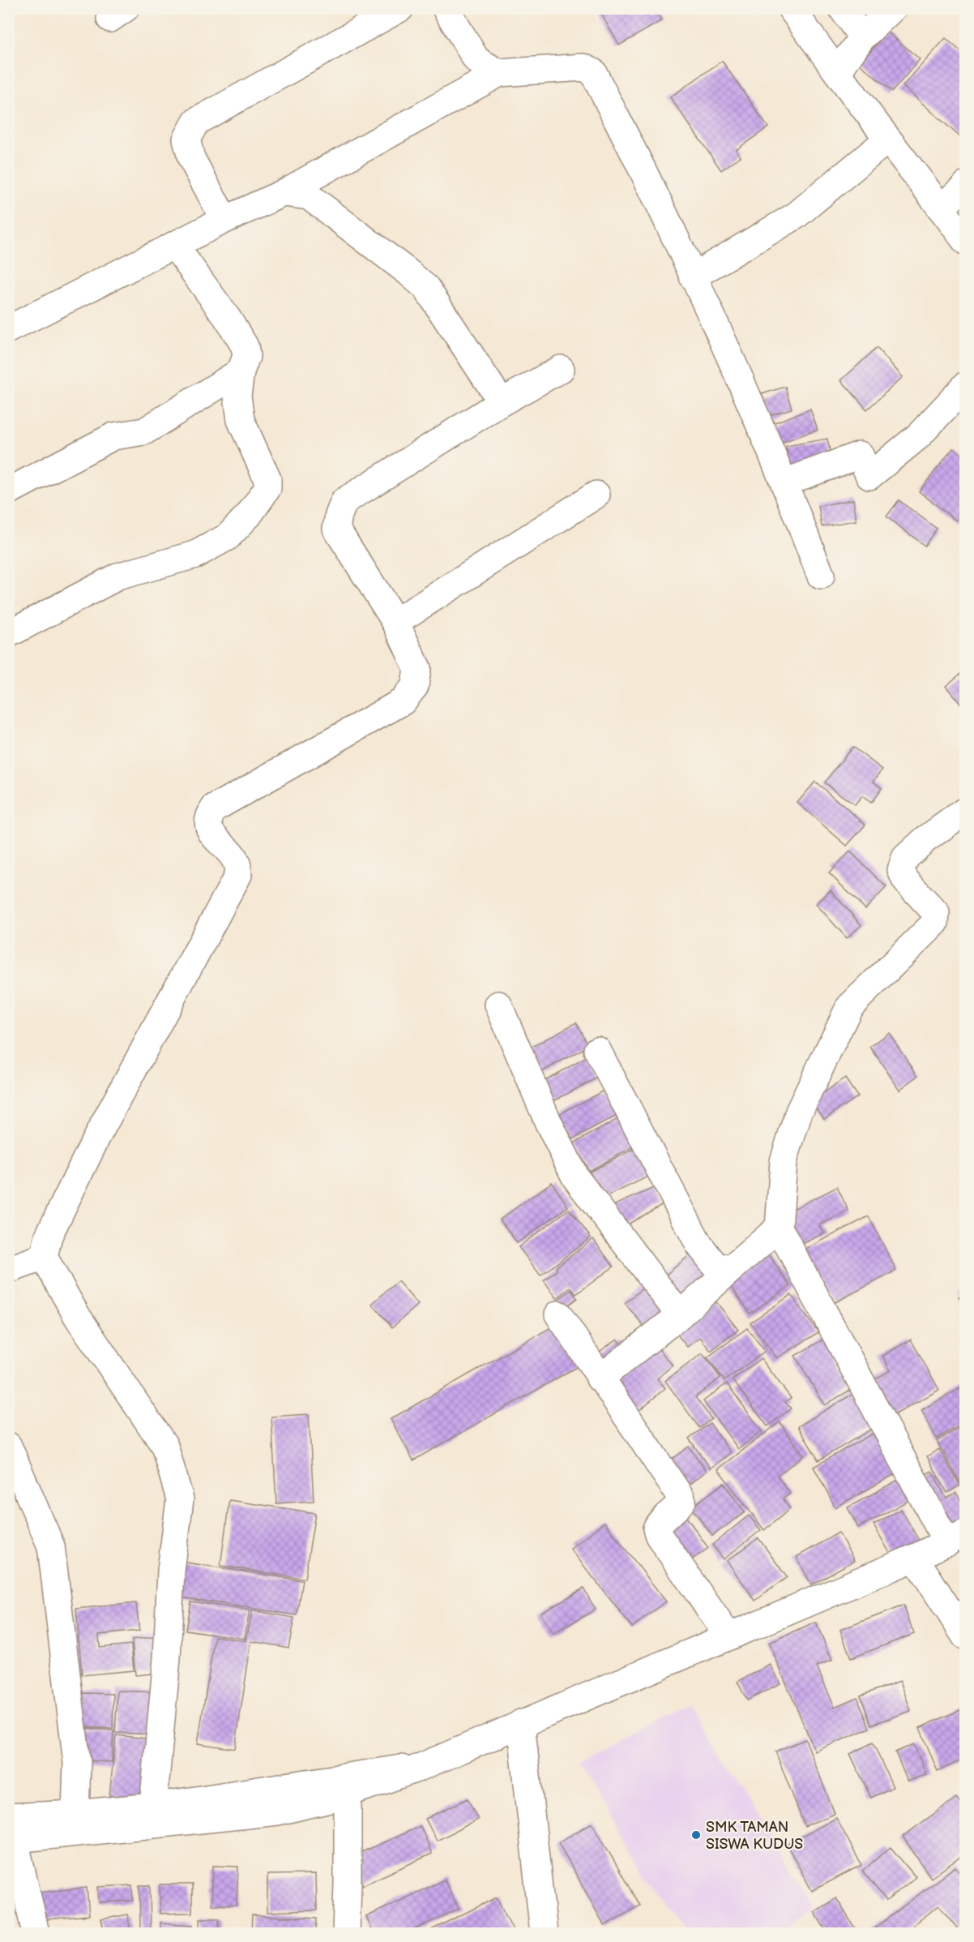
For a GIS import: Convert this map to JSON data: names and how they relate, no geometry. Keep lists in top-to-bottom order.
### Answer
{
  "places": ["SMK TAMAN SISWA KUDUS"]
}
